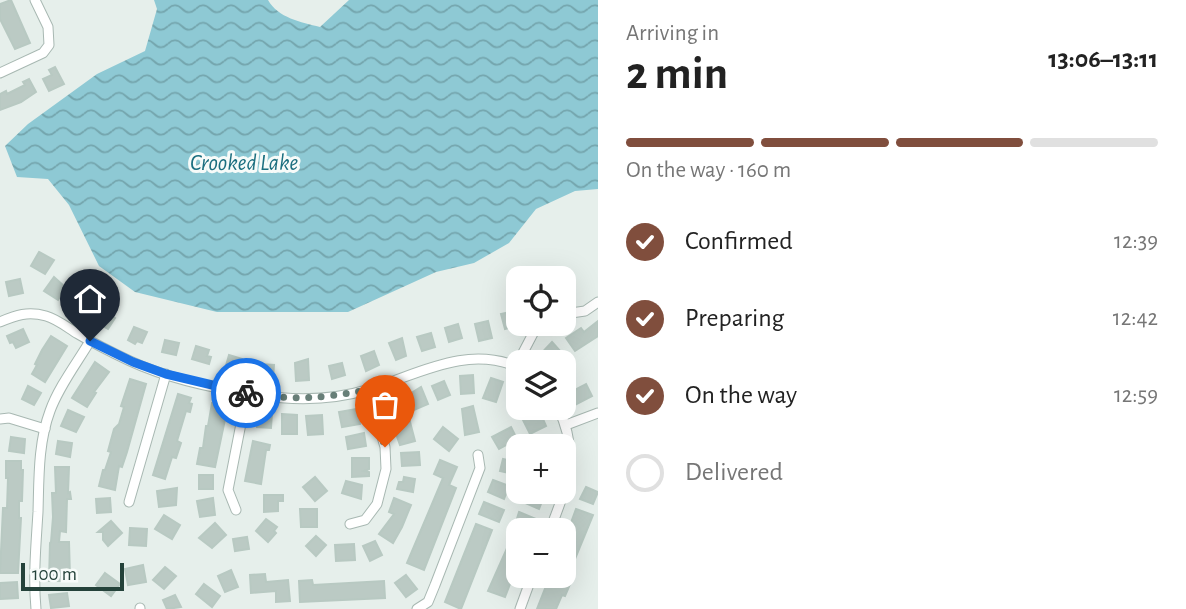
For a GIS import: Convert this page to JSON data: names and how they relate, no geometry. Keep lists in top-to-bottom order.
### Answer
{
  "water": ["Crooked Lake"],
  "scale_bar": "100 m",
  "page": {
    "heading": ["2 min", "Arriving in", "13:06–13:11"],
    "bar": "On the way · 160 m",
    "list": [
      ["Confirmed", "12:39"],
      ["Preparing", "12:42"],
      ["On the way", "12:59"],
      "Delivered"
    ],
    "map_buttons": ["+", "−"],
    "scale": "100 m"
  }
}
